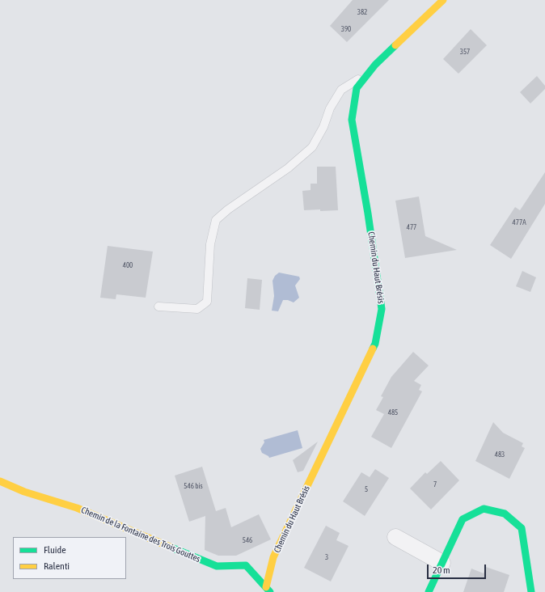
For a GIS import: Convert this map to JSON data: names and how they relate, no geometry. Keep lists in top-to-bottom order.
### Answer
{
  "streets": {
    "street": ["Chemin du Haut Brésis", "Chemin de la Fontaine des Trois Gouttes"]
  },
  "crossings": [
    ["Chemin du Haut Brésis", "Chemin de la Fontaine des Trois Gouttes"]
  ],
  "house_numbers": [
    "382",
    "390",
    "357",
    "477A",
    "477",
    "400",
    "485",
    "483",
    "7",
    "546 bis",
    "5",
    "546",
    "3"
  ],
  "legend": ["Fluide", "Ralenti"],
  "scale_bar": "20 m"
}
